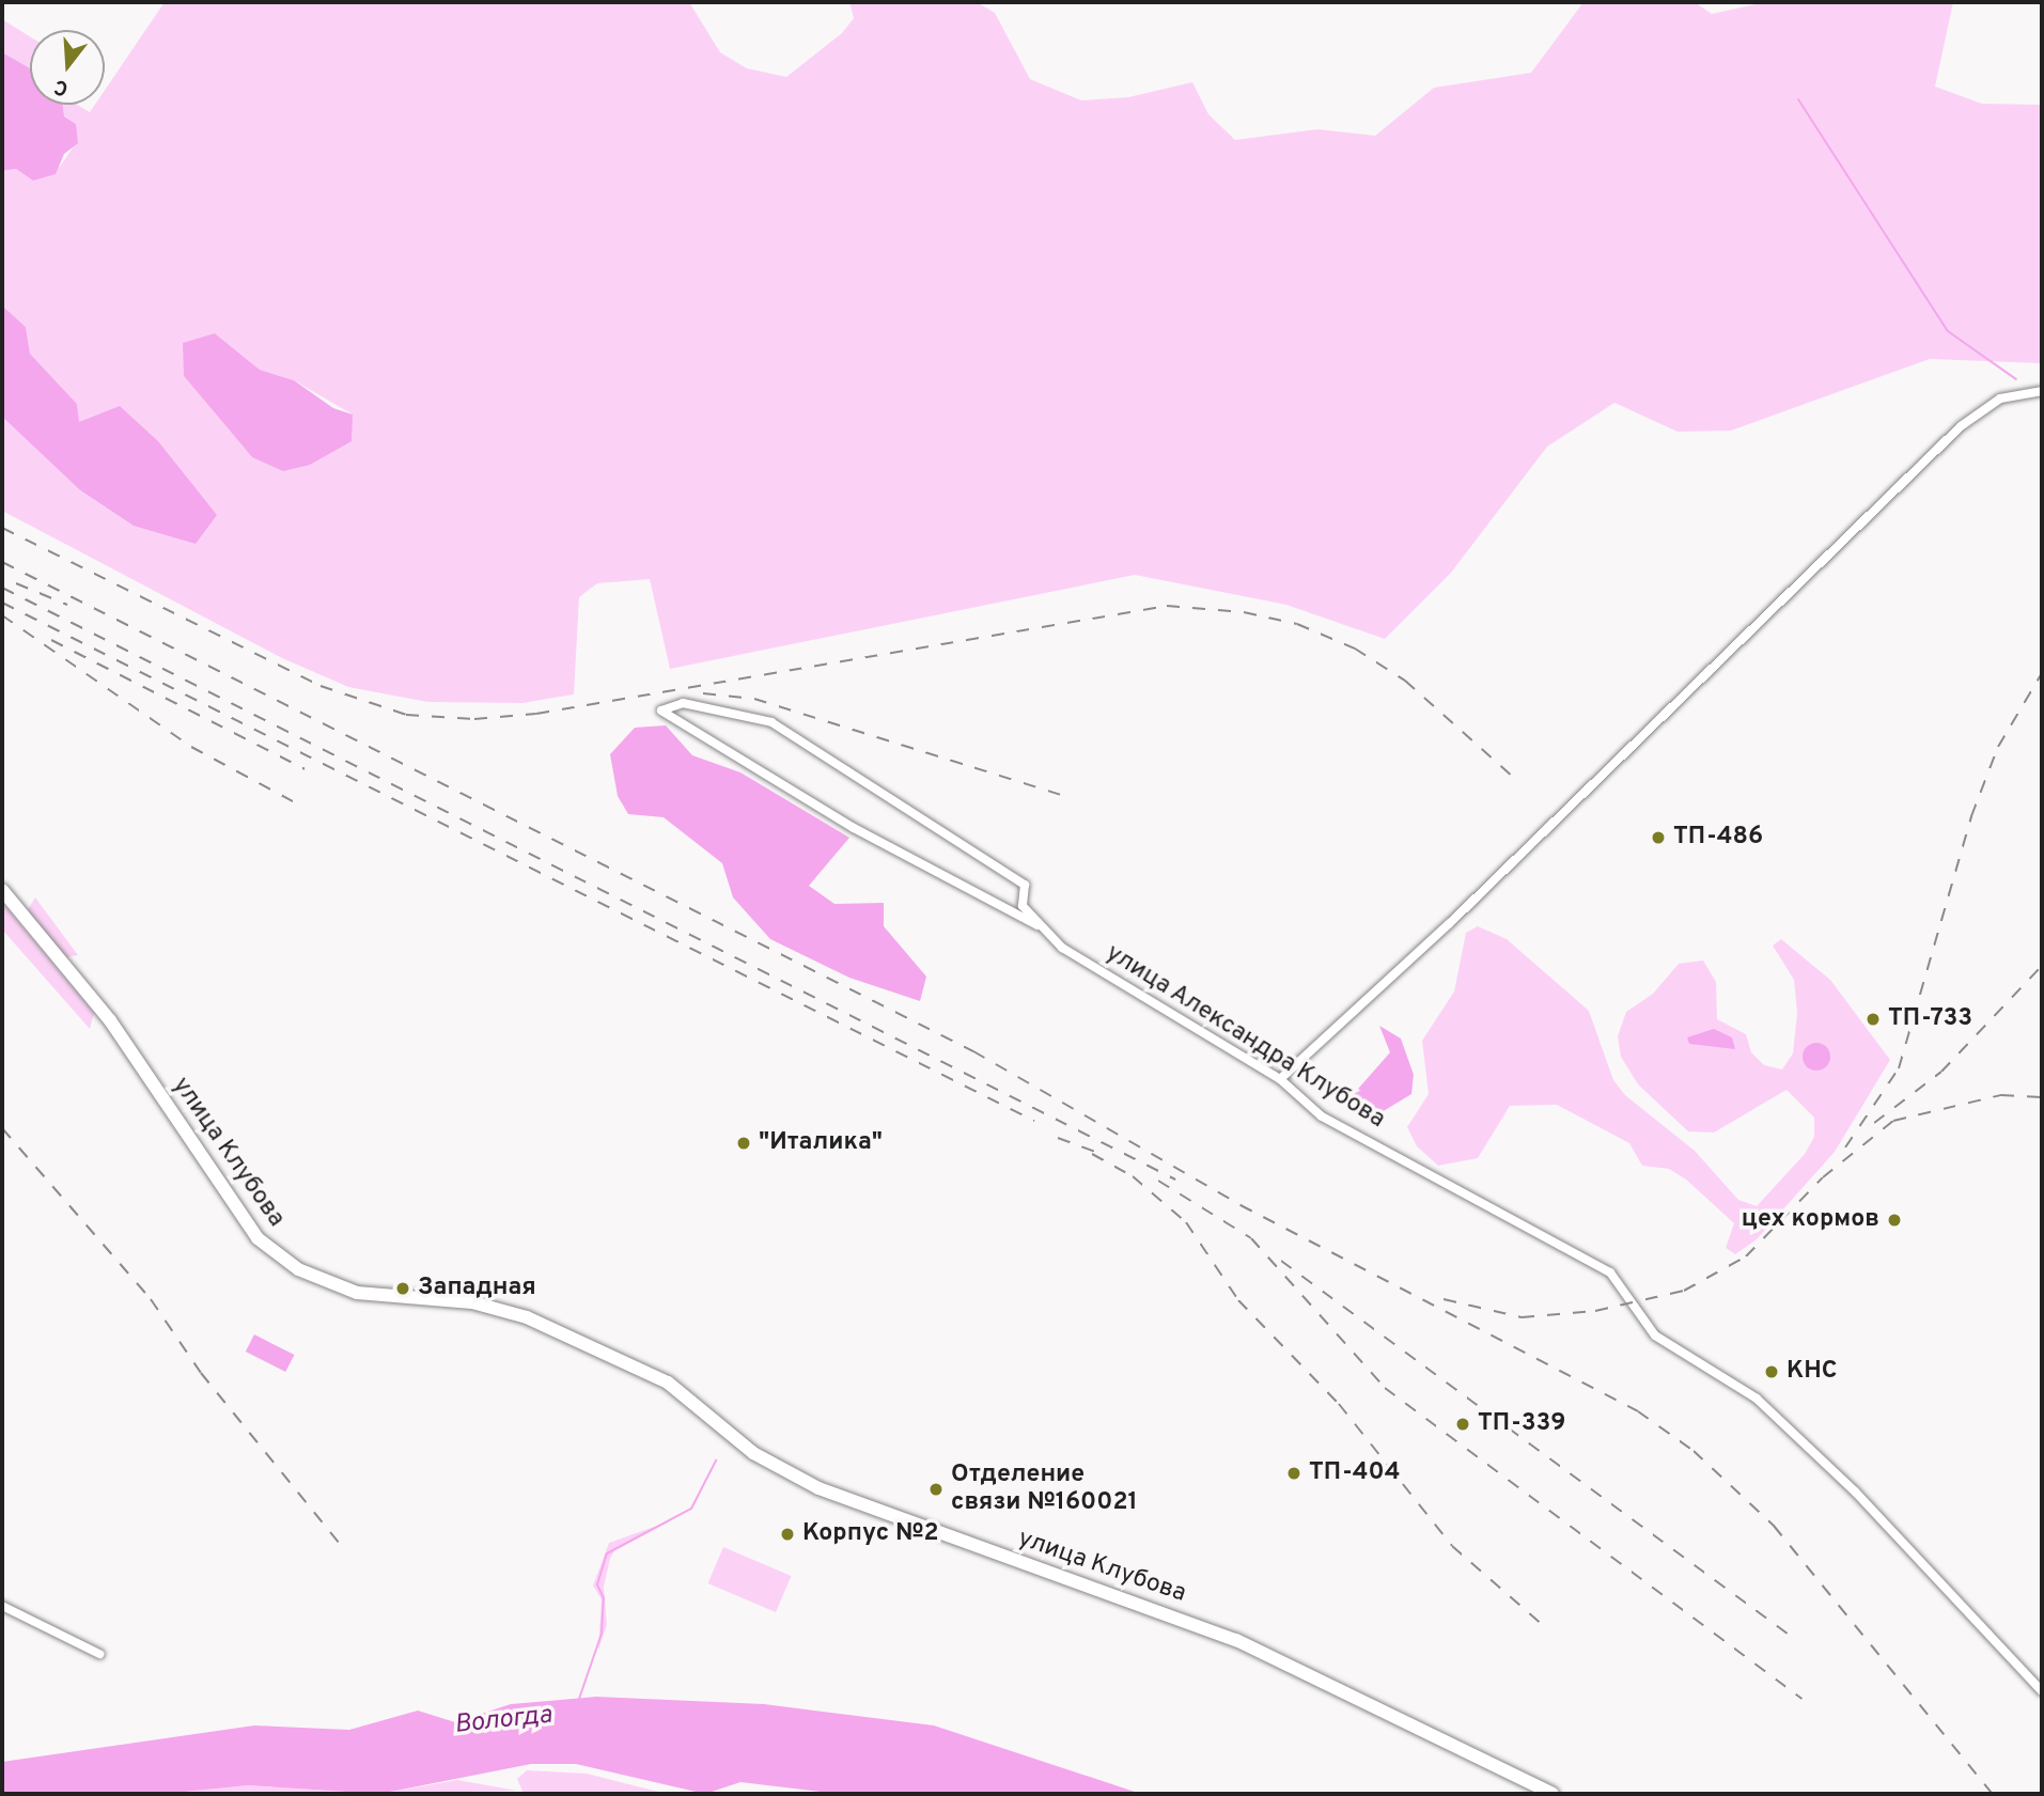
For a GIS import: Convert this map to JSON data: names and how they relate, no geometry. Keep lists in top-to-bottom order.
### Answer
{
  "streets": {
    "main road": ["улица Клубова"],
    "street": ["улица Александра Клубова"]
  },
  "water": ["Вологда"],
  "places": [
    "ТП-486",
    "ТП-733",
    "\"Италика\"",
    "цех кормов",
    "Западная",
    "КНС",
    "ТП-339",
    "ТП-404",
    "Отделение связи №160021",
    "Корпус №2"
  ],
  "north": "bottom"
}
